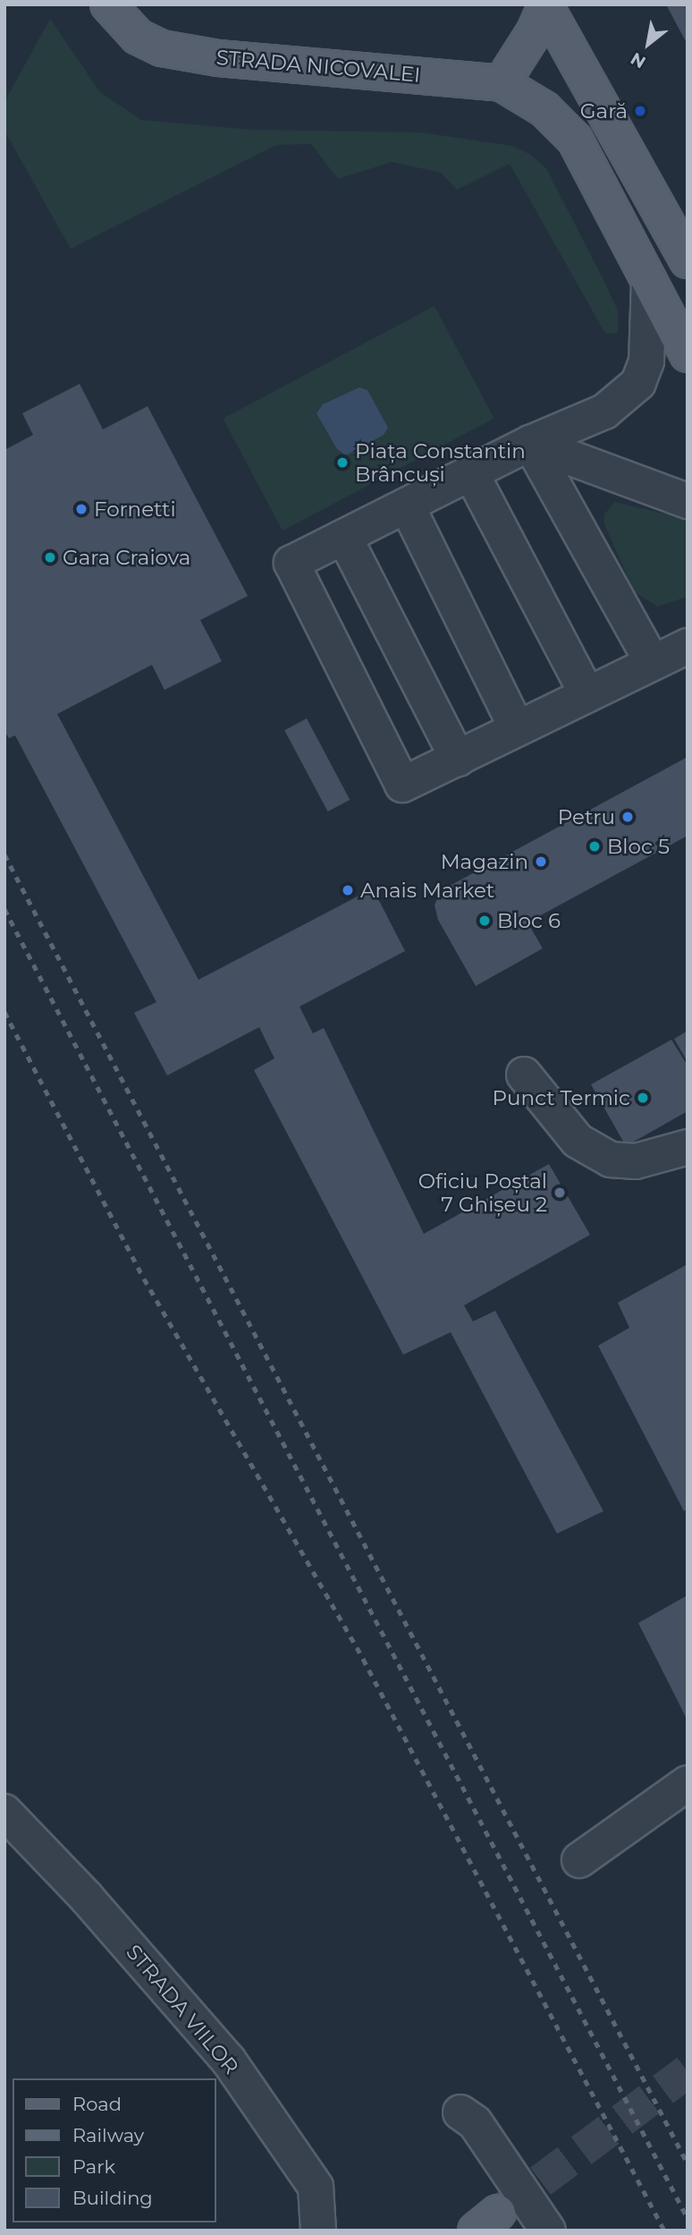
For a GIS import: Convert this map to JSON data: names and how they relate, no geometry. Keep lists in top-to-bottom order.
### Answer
{
  "streets": {
    "main road": ["STRADA NICOVALEI"],
    "street": ["STRADA VIILOR"]
  },
  "places": [
    "Gară",
    "Piața Constantin Brâncuși",
    "Fornetti",
    "Gara Craiova",
    "Petru",
    "Bloc 5",
    "Magazin",
    "Anais Market",
    "Bloc 6",
    "Punct Termic",
    "Oficiu Poștal 7 Ghișeu 2"
  ],
  "legend": [
    "Road",
    "Railway",
    "Park",
    "Building"
  ],
  "north": "bottom left"
}
